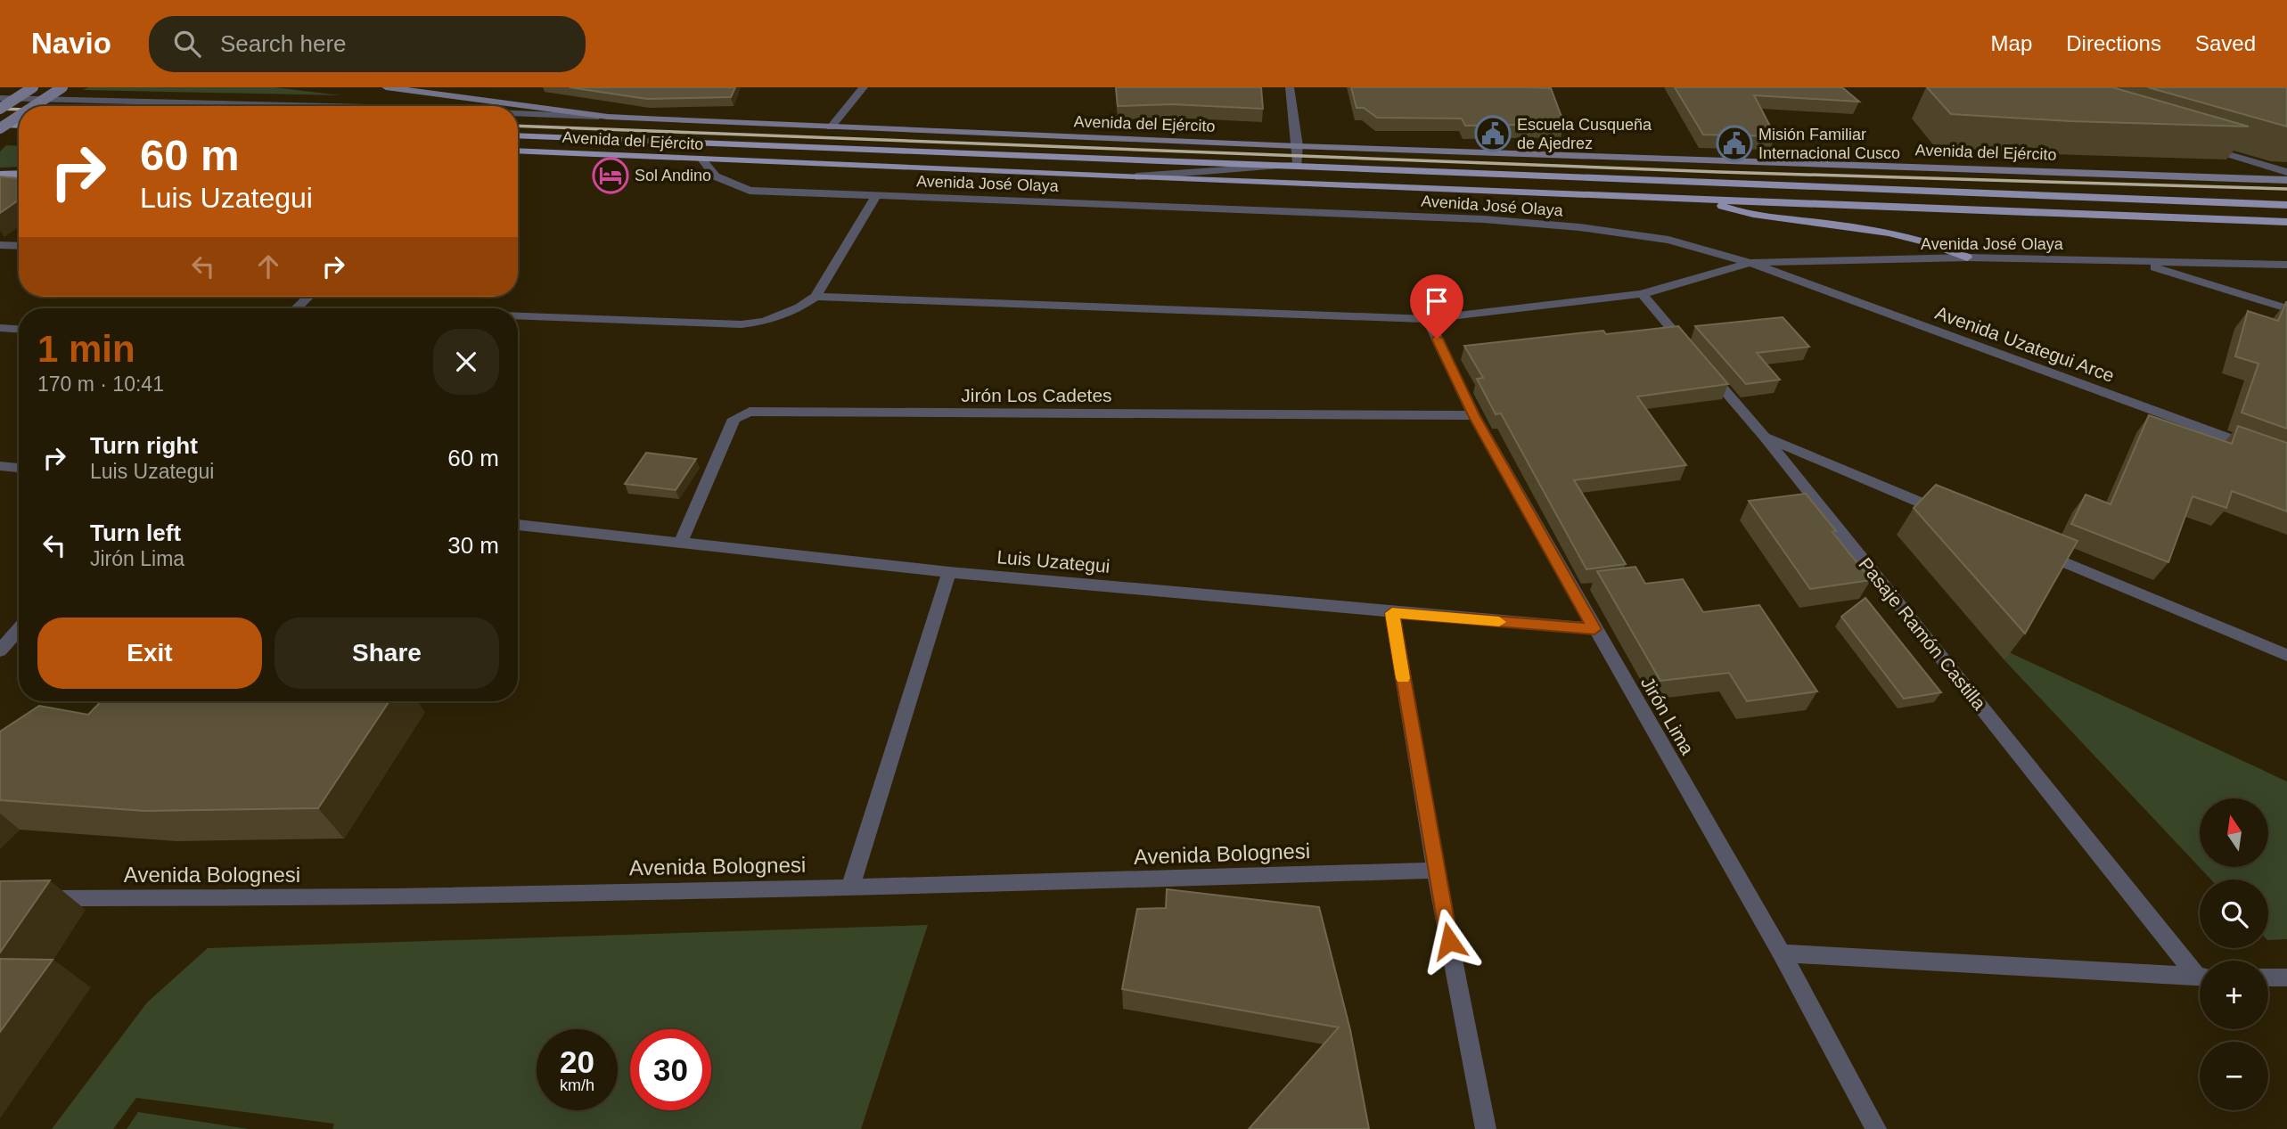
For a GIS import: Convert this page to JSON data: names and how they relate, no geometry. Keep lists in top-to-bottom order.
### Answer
{
  "streets": {
    "main road": ["Avenida del Ejército"],
    "street": [
      "Avenida José Olaya",
      "Avenida Uzategui Arce",
      "Jirón Los Cadetes",
      "Luis Uzategui",
      "Pasaje Ramón Castilla",
      "Jirón Lima",
      "Avenida Bolognesi"
    ]
  },
  "crossings": [
    ["Avenida del Ejército", "Avenida José Olaya"],
    ["Avenida José Olaya", "Avenida Uzategui Arce"],
    ["Jirón Los Cadetes", "Luis Uzategui"],
    ["Jirón Los Cadetes", "Jirón Lima"],
    ["Luis Uzategui", "Jirón Lima"],
    ["Pasaje Ramón Castilla", "Jirón Lima"]
  ],
  "places": {
    "public building": ["Escuela Cusqueña de Ajedrez", "Misión Familiar Internacional Cusco"],
    "hotel": ["Sol Andino"]
  },
  "north": "top",
  "page": {
    "header": "Navio",
    "search": "Search here",
    "nav": ["Map", "Directions", "Saved"],
    "turn": ["60 m", "Luis Uzategui"],
    "heading": ["1 min", "170 m · 10:41"],
    "list": [
      {
        "name": "Turn right",
        "note": "Luis Uzategui",
        "value": "60 m"
      },
      {
        "name": "Turn left",
        "note": "Jirón Lima",
        "value": "30 m"
      }
    ],
    "buttons": ["Exit", "Share"],
    "map_buttons": ["+", "−"],
    "speed": "20 km/h",
    "limit": "30"
  }
}
